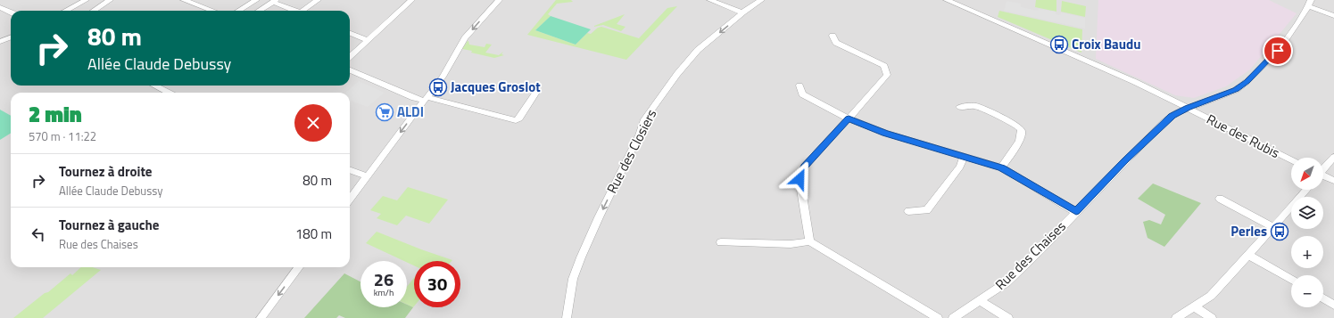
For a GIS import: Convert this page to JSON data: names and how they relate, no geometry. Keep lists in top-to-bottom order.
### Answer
{
  "streets": {
    "street": ["Rue des Rubis", "Rue des Closiers", "Rue des Chaises"]
  },
  "crossings": [
    ["Rue des Rubis", "Rue des Chaises"]
  ],
  "one_way": ["Rue des Closiers"],
  "places": {
    "bus stop": ["Croix Baudu", "Jacques Groslot", "Perles"],
    "supermarket": ["ALDI"]
  },
  "north": "bottom left",
  "page": {
    "turn": ["80 m", "Allée Claude Debussy"],
    "heading": ["2 min", "570 m · 11:22"],
    "list": [
      {
        "name": "Tournez à droite",
        "note": "Allée Claude Debussy",
        "value": "80 m"
      },
      {
        "name": "Tournez à gauche",
        "note": "Rue des Chaises",
        "value": "180 m"
      }
    ],
    "map_buttons": ["+", "−"],
    "speed": "26 km/h",
    "limit": "30"
  }
}
